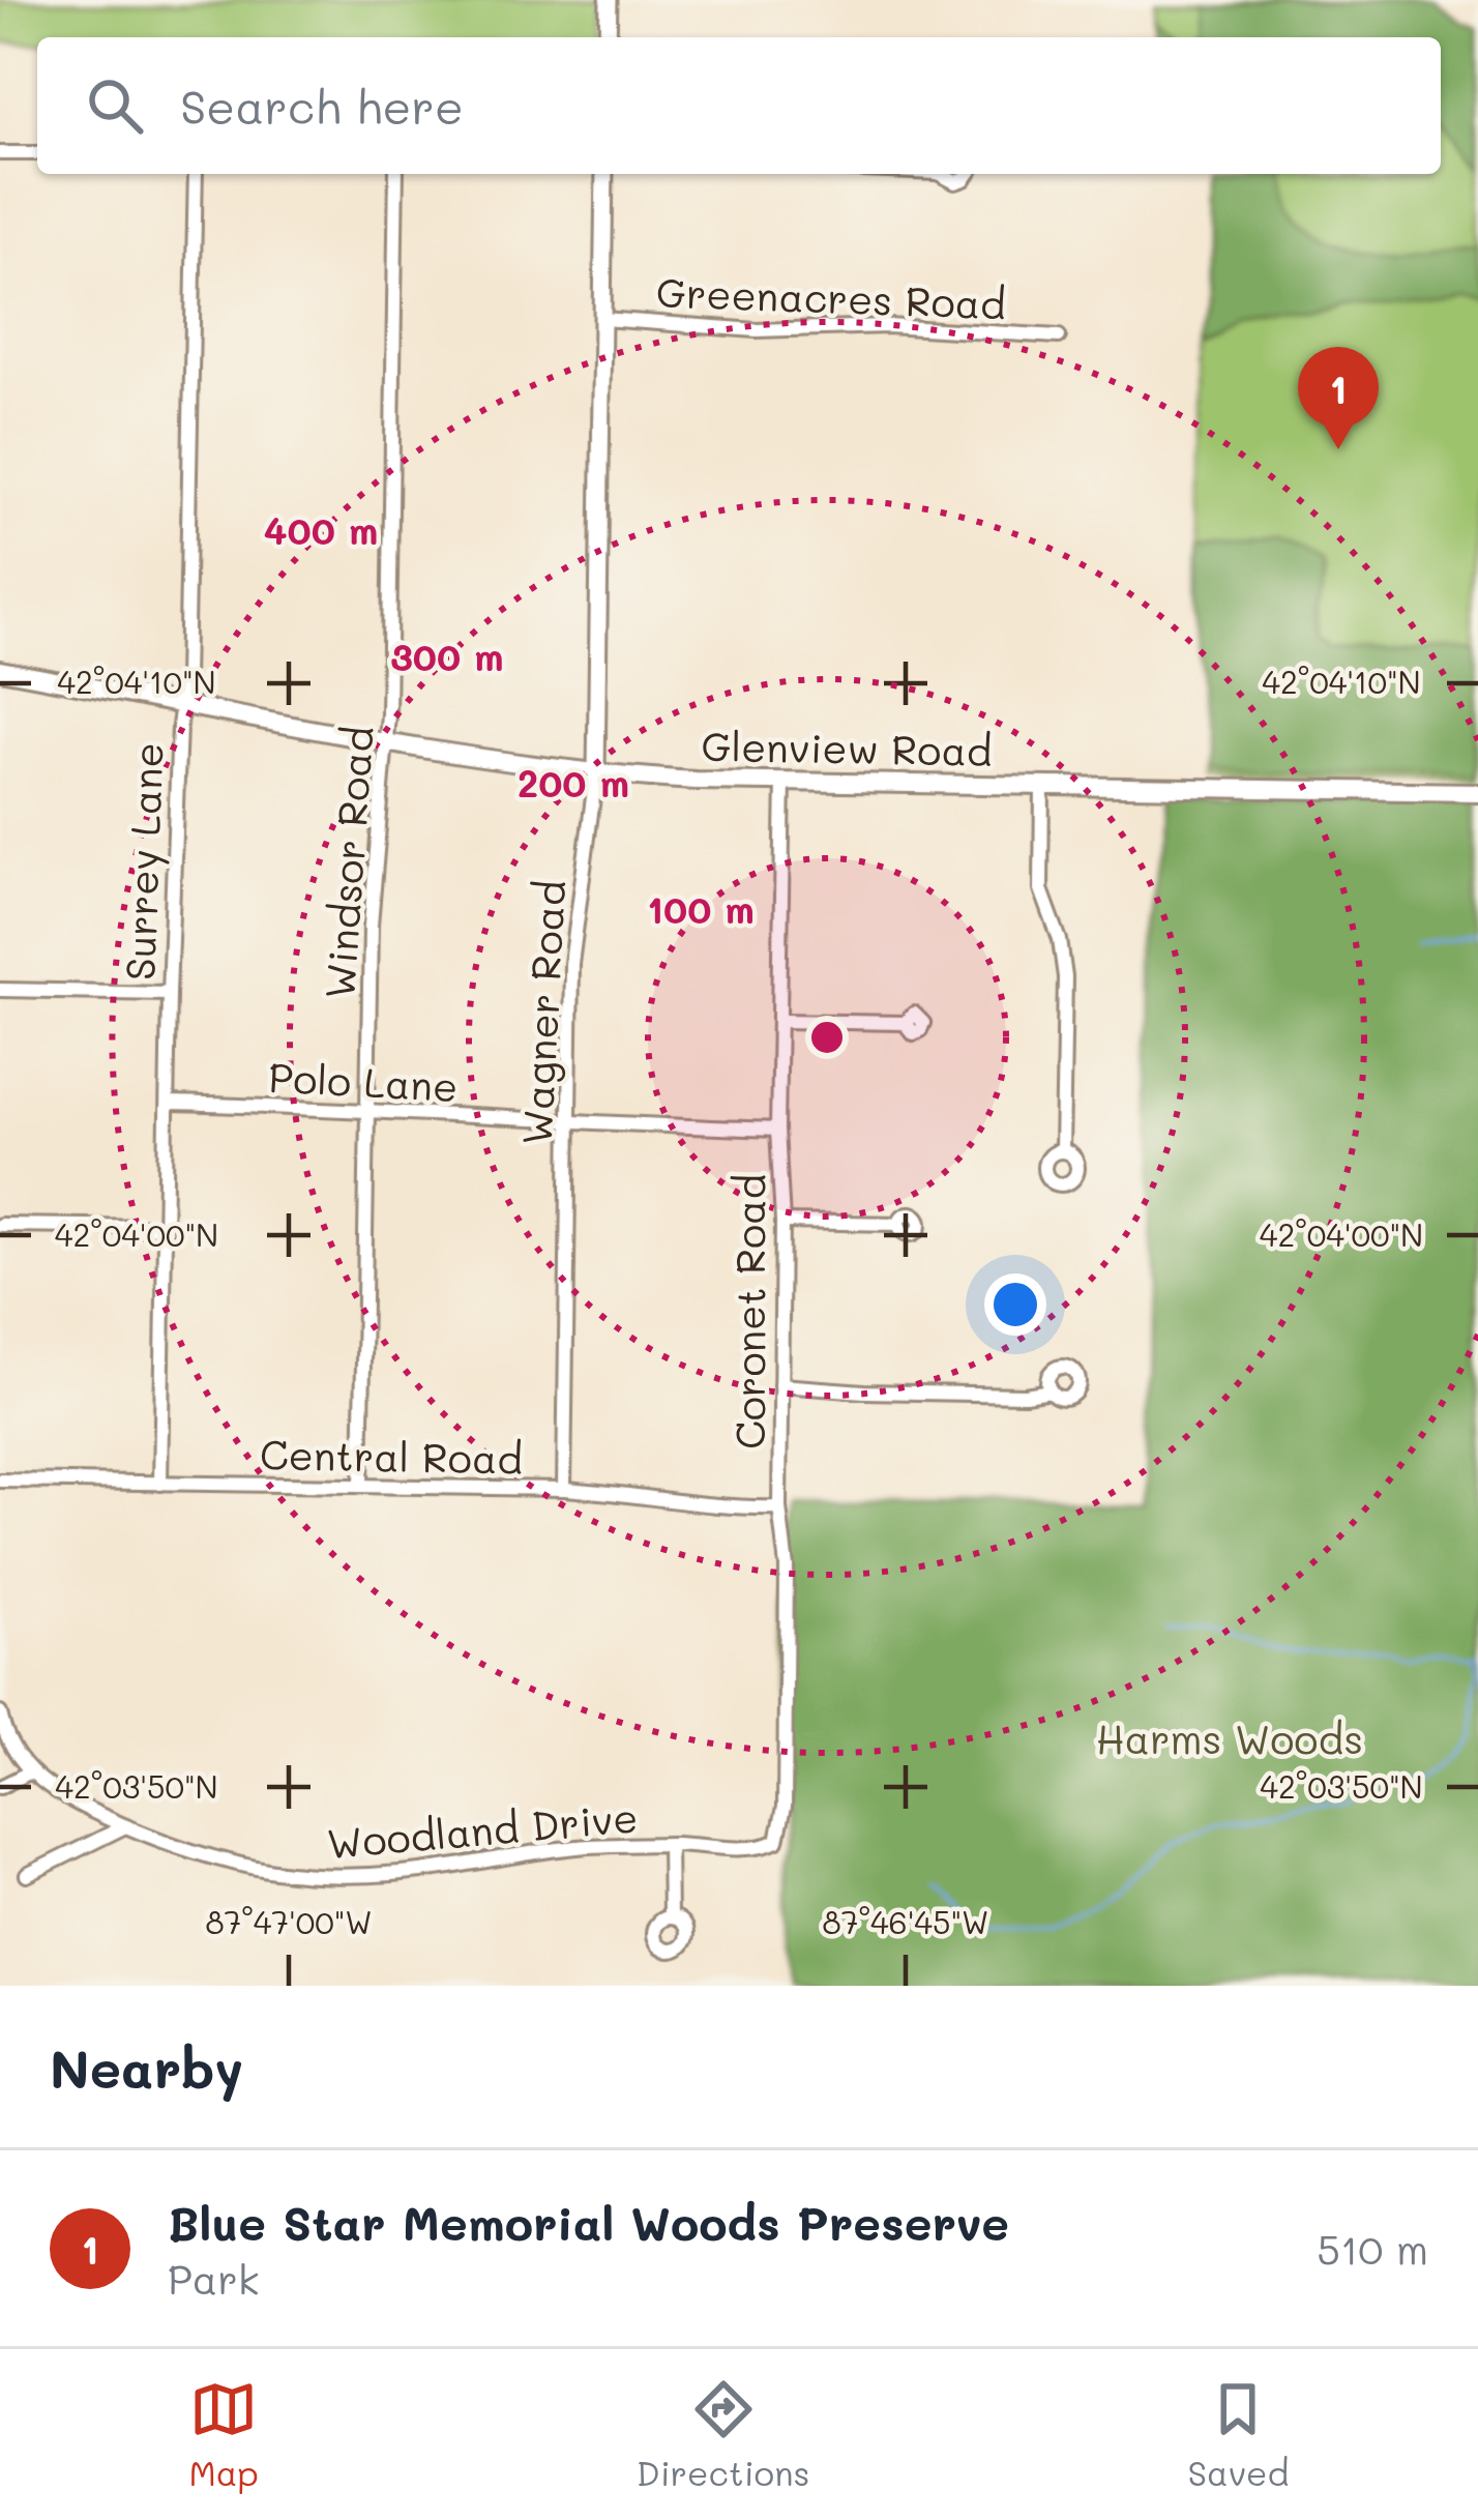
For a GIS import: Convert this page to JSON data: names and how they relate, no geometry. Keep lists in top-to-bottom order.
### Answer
{
  "streets": {
    "main road": ["Glenview Road"],
    "street": [
      "Greenacres Road",
      "Surrey Lane",
      "Windsor Road",
      "Wagner Road",
      "Polo Lane",
      "Coronet Road",
      "Central Road",
      "Woodland Drive"
    ]
  },
  "crossings": [
    ["Greenacres Road", "Wagner Road"],
    ["Glenview Road", "Surrey Lane"],
    ["Glenview Road", "Windsor Road"],
    ["Glenview Road", "Wagner Road"],
    ["Glenview Road", "Coronet Road"],
    ["Surrey Lane", "Polo Lane"],
    ["Surrey Lane", "Central Road"],
    ["Windsor Road", "Polo Lane"],
    ["Windsor Road", "Central Road"],
    ["Wagner Road", "Polo Lane"],
    ["Wagner Road", "Central Road"],
    ["Polo Lane", "Coronet Road"],
    ["Coronet Road", "Central Road"],
    ["Coronet Road", "Woodland Drive"]
  ],
  "parks": ["Harms Woods"],
  "page": {
    "search": "Search here",
    "pins": "1",
    "heading": "Nearby",
    "list": [
      {
        "mark": "1",
        "name": "Blue Star Memorial Woods Preserve",
        "note": "Park",
        "value": "510 m"
      }
    ],
    "nav": ["Map", "Directions", "Saved"]
  },
  "coordinates": [
    "42°04'10\"N",
    "42°04'00\"N",
    "42°03'50\"N",
    "87°47'00\"W",
    "87°46'45\"W"
  ],
  "rings": [
    "400 m",
    "300 m",
    "200 m",
    "100 m"
  ]
}
